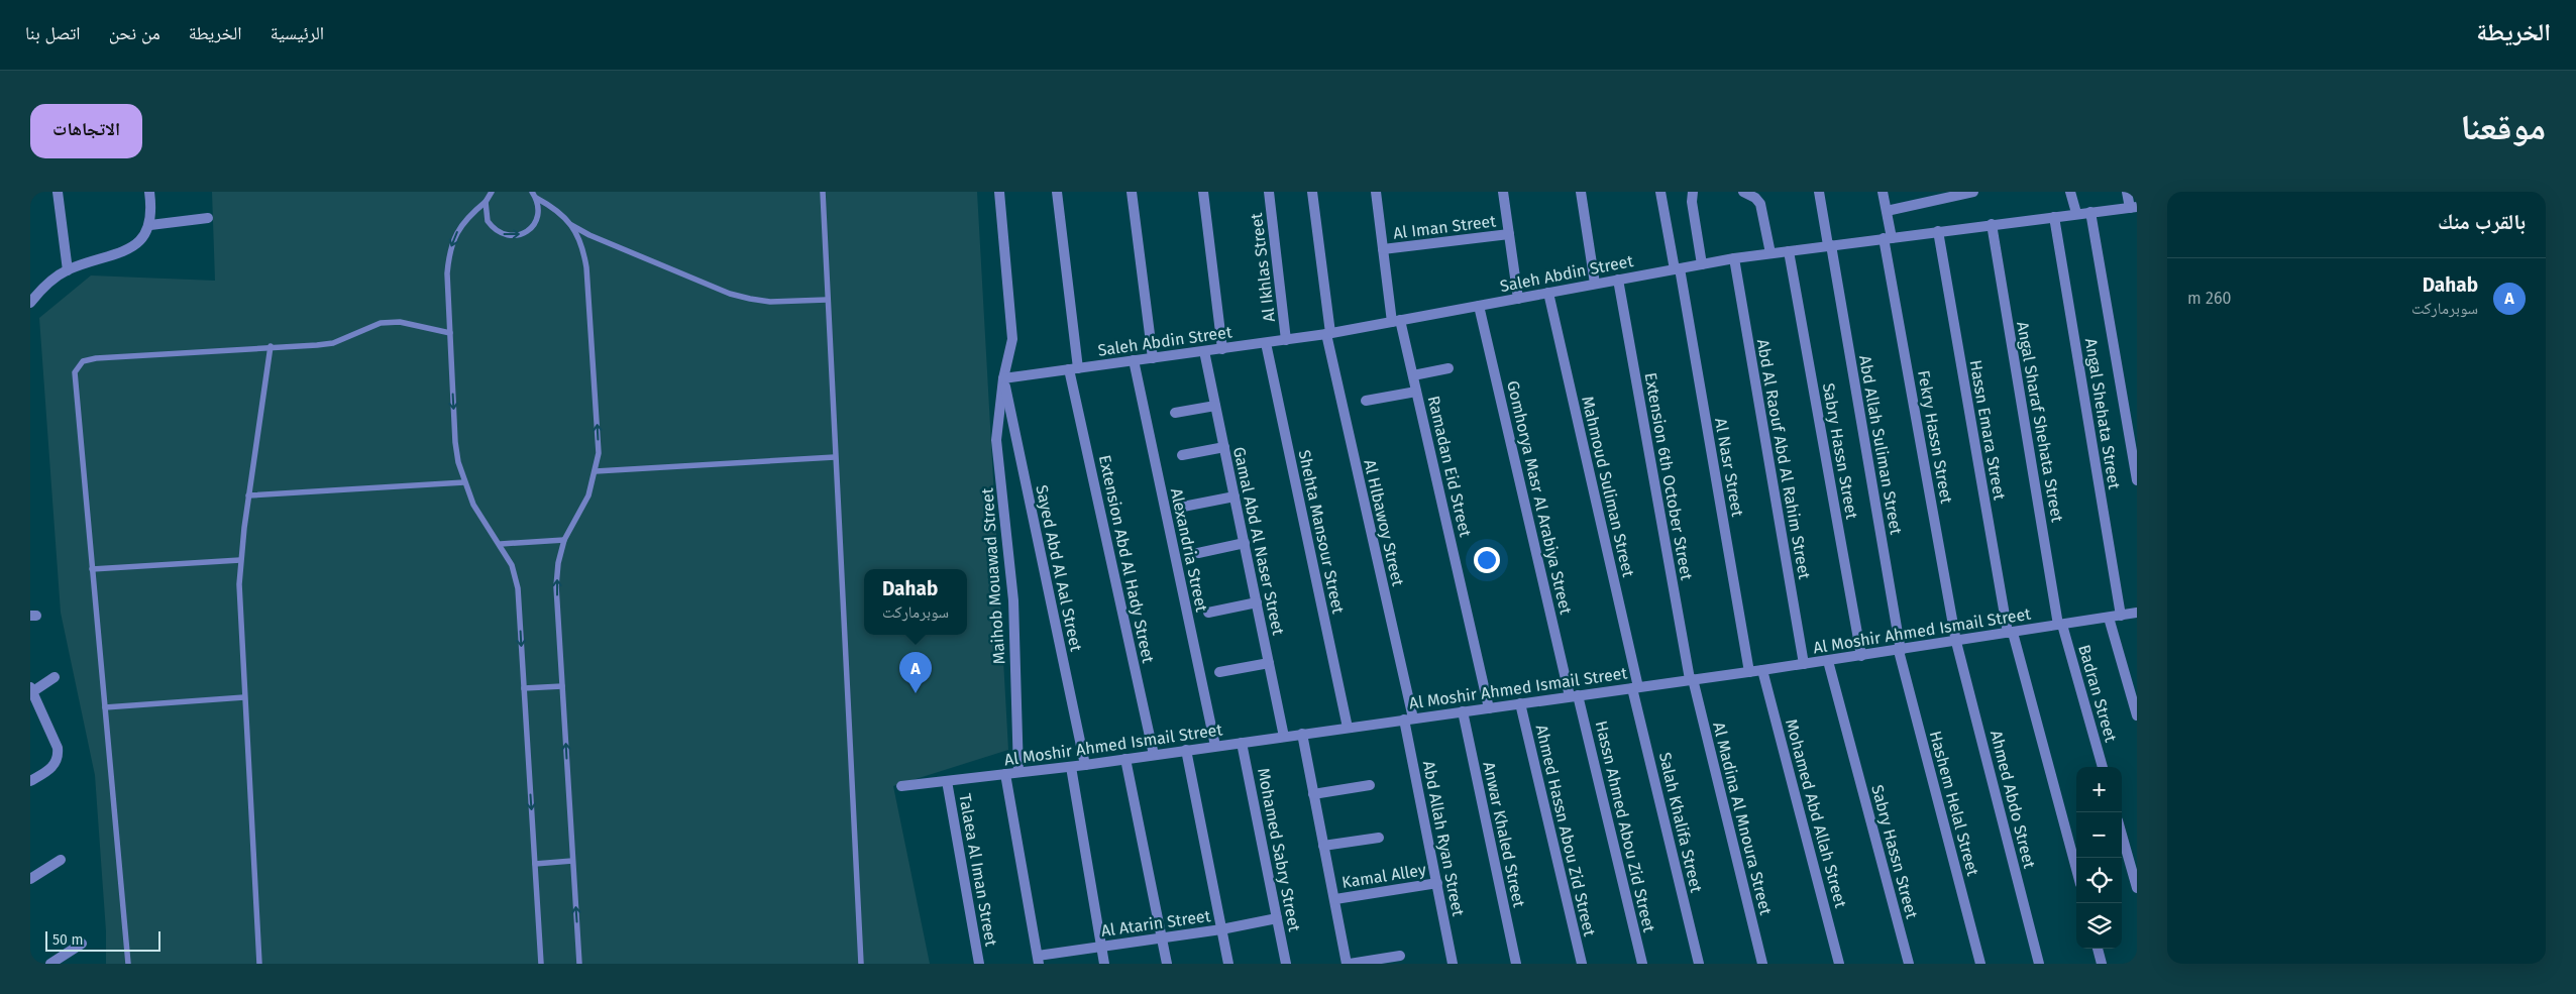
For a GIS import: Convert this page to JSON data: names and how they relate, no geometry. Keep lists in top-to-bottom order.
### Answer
{
  "streets": {
    "street": [
      "Al Iman Street",
      "Al Ikhlas Street",
      "Saleh Abdin Street",
      "Angal Shehata Street",
      "Angal Sharaf Shehata Street",
      "Hassn Emara Street",
      "Fekry Hassn Street",
      "Abd Allah Suliman Street",
      "Sabry Hassn Street",
      "Abd Al Raouf Abd Al Rahim Street",
      "Ramadan Eid Street",
      "Al Nasr Street",
      "Extension 6th October Street",
      "Mahmoud Suliman Street",
      "Gomhorya Masr Al Arabiya Street",
      "Al Hlbawoy Street",
      "Shehta Mansour Street",
      "Gamal Abd Al Naser Street",
      "Alexandria Street",
      "Extension Abd Al Hady Street",
      "Sayed Abd Al Aal Street",
      "Maihob Mouawad Street",
      "Al Moshir Ahmed Ismail Street",
      "Badran Street",
      "Ahmed Abdo Street",
      "Hashem Helal Street",
      "Mohamed Abd Allah Street",
      "Al Madina Al Mnoura Street",
      "Salah Khalifa Street",
      "Hassn Ahmed Abou Zid Street",
      "Ahmed Hassn Abou Zid Street",
      "Anwar Khaled Street",
      "Abd Allah Ryan Street",
      "Mohamed Sabry Street",
      "Talaea Al Iman Street",
      "Kamal Alley",
      "Al Atarin Street"
    ]
  },
  "crossings": [
    ["Al Iman Street", "Ramadan Eid Street"],
    ["Al Ikhlas Street", "Saleh Abdin Street"],
    ["Saleh Abdin Street", "Angal Shehata Street"],
    ["Saleh Abdin Street", "Angal Sharaf Shehata Street"],
    ["Saleh Abdin Street", "Hassn Emara Street"],
    ["Saleh Abdin Street", "Fekry Hassn Street"],
    ["Saleh Abdin Street", "Abd Allah Suliman Street"],
    ["Saleh Abdin Street", "Sabry Hassn Street"],
    ["Saleh Abdin Street", "Abd Al Raouf Abd Al Rahim Street"],
    ["Saleh Abdin Street", "Ramadan Eid Street"],
    ["Saleh Abdin Street", "Al Nasr Street"],
    ["Saleh Abdin Street", "Extension 6th October Street"],
    ["Saleh Abdin Street", "Mahmoud Suliman Street"],
    ["Saleh Abdin Street", "Gomhorya Masr Al Arabiya Street"],
    ["Saleh Abdin Street", "Al Hlbawoy Street"],
    ["Saleh Abdin Street", "Shehta Mansour Street"],
    ["Saleh Abdin Street", "Gamal Abd Al Naser Street"],
    ["Saleh Abdin Street", "Alexandria Street"],
    ["Saleh Abdin Street", "Extension Abd Al Hady Street"],
    ["Saleh Abdin Street", "Sayed Abd Al Aal Street"],
    ["Saleh Abdin Street", "Maihob Mouawad Street"],
    ["Angal Shehata Street", "Al Moshir Ahmed Ismail Street"],
    ["Angal Sharaf Shehata Street", "Al Moshir Ahmed Ismail Street"],
    ["Angal Sharaf Shehata Street", "Badran Street"],
    ["Hassn Emara Street", "Al Moshir Ahmed Ismail Street"],
    ["Fekry Hassn Street", "Al Moshir Ahmed Ismail Street"],
    ["Fekry Hassn Street", "Ahmed Abdo Street"],
    ["Abd Allah Suliman Street", "Al Moshir Ahmed Ismail Street"],
    ["Abd Allah Suliman Street", "Hashem Helal Street"],
    ["Sabry Hassn Street", "Al Moshir Ahmed Ismail Street"],
    ["Abd Al Raouf Abd Al Rahim Street", "Al Moshir Ahmed Ismail Street"],
    ["Ramadan Eid Street", "Al Moshir Ahmed Ismail Street"],
    ["Al Nasr Street", "Al Moshir Ahmed Ismail Street"],
    ["Extension 6th October Street", "Al Moshir Ahmed Ismail Street"],
    ["Extension 6th October Street", "Al Madina Al Mnoura Street"],
    ["Mahmoud Suliman Street", "Al Moshir Ahmed Ismail Street"],
    ["Mahmoud Suliman Street", "Salah Khalifa Street"],
    ["Gomhorya Masr Al Arabiya Street", "Al Moshir Ahmed Ismail Street"],
    ["Gomhorya Masr Al Arabiya Street", "Hassn Ahmed Abou Zid Street"],
    ["Al Hlbawoy Street", "Al Moshir Ahmed Ismail Street"],
    ["Al Hlbawoy Street", "Abd Allah Ryan Street"],
    ["Shehta Mansour Street", "Al Moshir Ahmed Ismail Street"],
    ["Gamal Abd Al Naser Street", "Al Moshir Ahmed Ismail Street"],
    ["Alexandria Street", "Al Moshir Ahmed Ismail Street"],
    ["Extension Abd Al Hady Street", "Al Moshir Ahmed Ismail Street"],
    ["Sayed Abd Al Aal Street", "Maihob Mouawad Street"],
    ["Sayed Abd Al Aal Street", "Al Moshir Ahmed Ismail Street"],
    ["Maihob Mouawad Street", "Al Moshir Ahmed Ismail Street"],
    ["Al Moshir Ahmed Ismail Street", "Badran Street"],
    ["Al Moshir Ahmed Ismail Street", "Ahmed Abdo Street"],
    ["Al Moshir Ahmed Ismail Street", "Hashem Helal Street"],
    ["Al Moshir Ahmed Ismail Street", "Mohamed Abd Allah Street"],
    ["Al Moshir Ahmed Ismail Street", "Al Madina Al Mnoura Street"],
    ["Al Moshir Ahmed Ismail Street", "Salah Khalifa Street"],
    ["Al Moshir Ahmed Ismail Street", "Hassn Ahmed Abou Zid Street"],
    ["Al Moshir Ahmed Ismail Street", "Ahmed Hassn Abou Zid Street"],
    ["Al Moshir Ahmed Ismail Street", "Anwar Khaled Street"],
    ["Al Moshir Ahmed Ismail Street", "Abd Allah Ryan Street"],
    ["Al Moshir Ahmed Ismail Street", "Mohamed Sabry Street"],
    ["Al Moshir Ahmed Ismail Street", "Talaea Al Iman Street"],
    ["Abd Allah Ryan Street", "Kamal Alley"],
    ["Mohamed Sabry Street", "Al Atarin Street"]
  ],
  "scale_bar": "50 m",
  "page": {
    "header": "الخريطة",
    "nav": [
      "الرئيسية",
      "الخريطة",
      "من نحن",
      "اتصل بنا"
    ],
    "title": "موقعنا",
    "buttons": "الاتجاهات",
    "heading": "بالقرب منك",
    "list": [
      {
        "mark": "A",
        "name": "Dahab",
        "note": "سوبرماركت",
        "value": "260 m"
      }
    ],
    "popup": ["Dahab", "سوبرماركت"],
    "pins": "A",
    "map_buttons": ["+", "−"],
    "scale": "50 m"
  }
}
